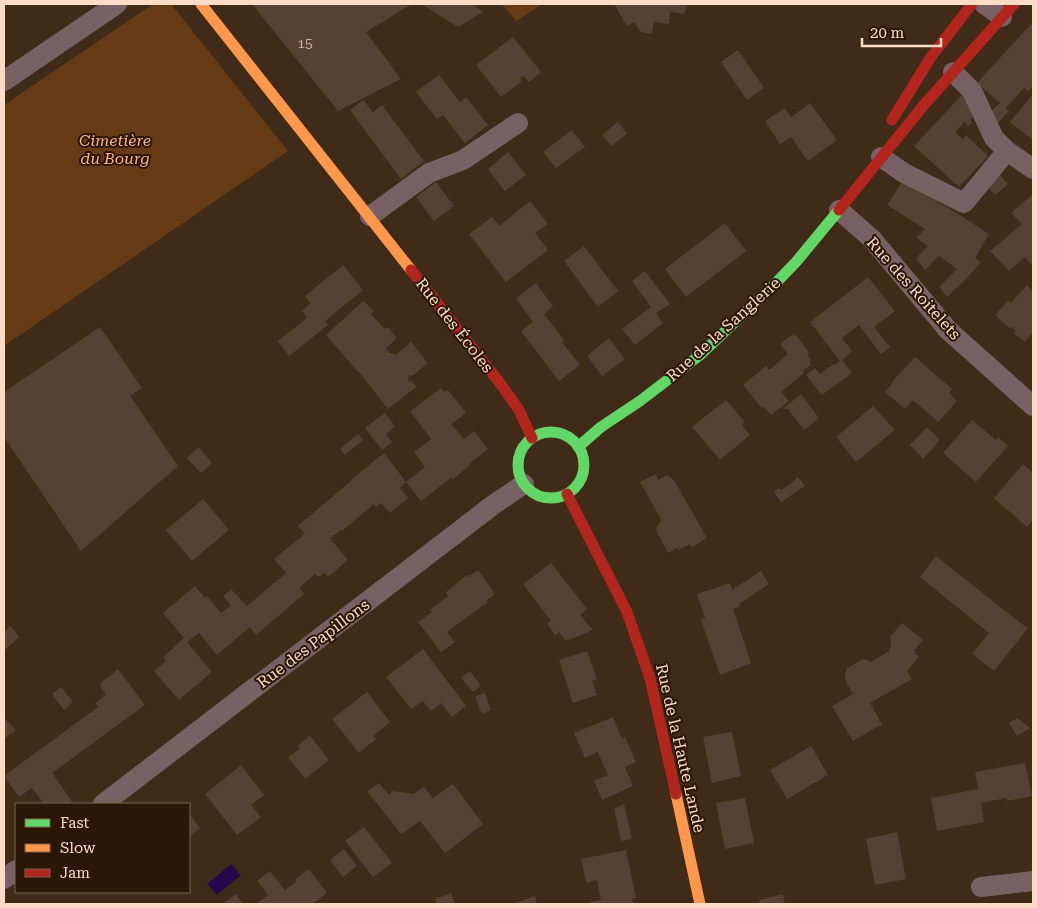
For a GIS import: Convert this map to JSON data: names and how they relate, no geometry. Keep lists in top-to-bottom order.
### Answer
{
  "streets": {
    "street": [
      "Rue des Roitelets",
      "Rue des Écoles",
      "Rue de la Sanglerie",
      "Rue des Papillons",
      "Rue de la Haute Lande"
    ]
  },
  "crossings": [
    ["Rue des Roitelets", "Rue de la Sanglerie"],
    ["Rue des Écoles", "Rue de la Sanglerie"],
    ["Rue des Écoles", "Rue des Papillons"],
    ["Rue des Écoles", "Rue de la Haute Lande"],
    ["Rue de la Sanglerie", "Rue des Papillons"],
    ["Rue de la Sanglerie", "Rue de la Haute Lande"],
    ["Rue des Papillons", "Rue de la Haute Lande"]
  ],
  "parks": ["Cimetière du Bourg"],
  "house_numbers": ["15"],
  "legend": ["Fast", "Slow", "Jam"],
  "scale_bar": "20 m"
}
